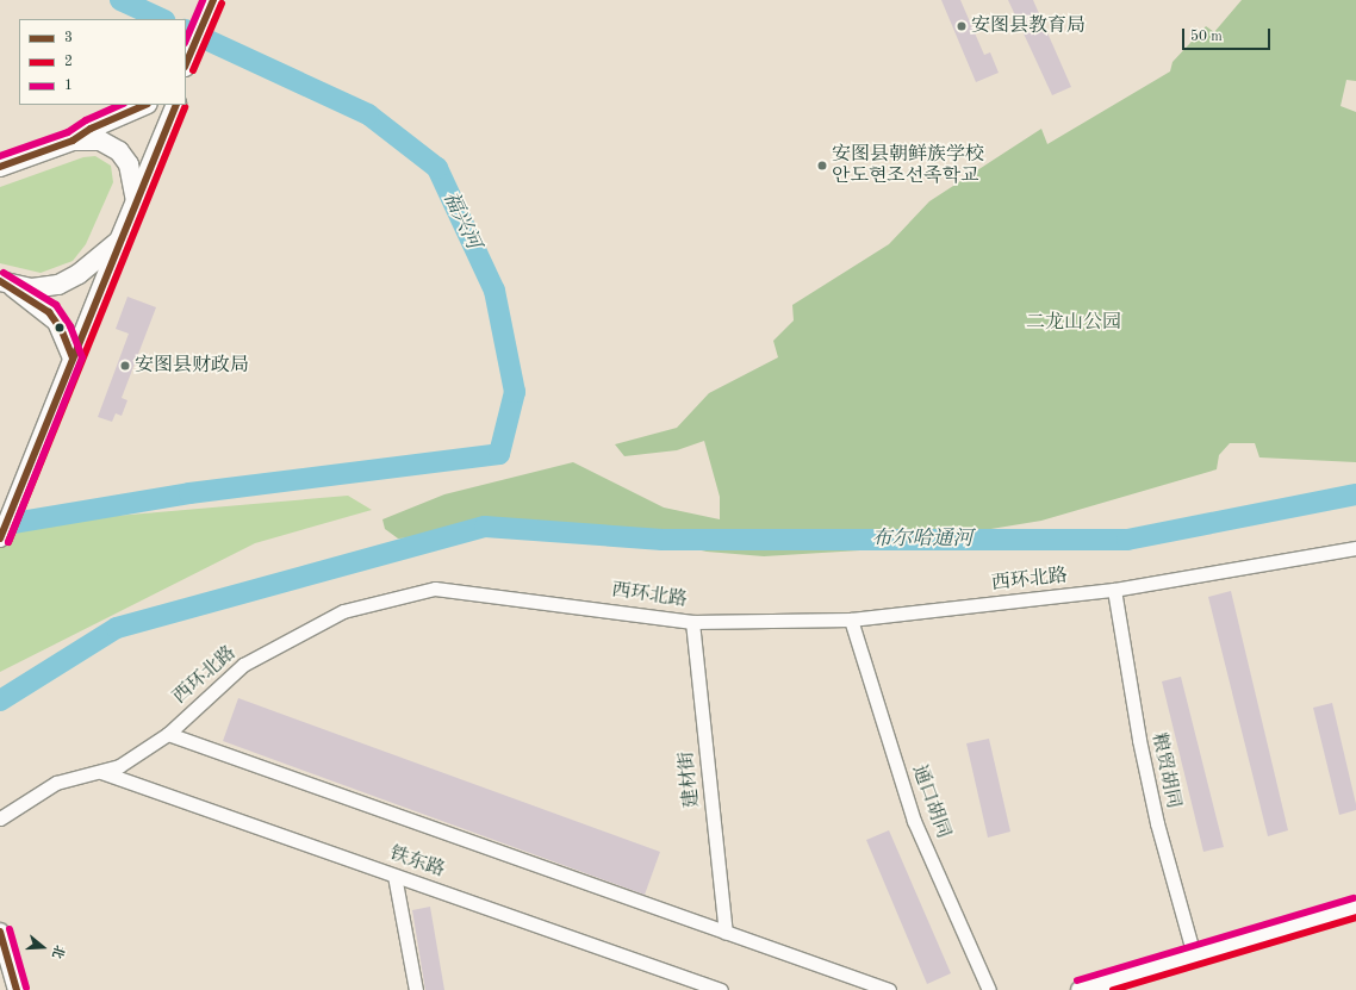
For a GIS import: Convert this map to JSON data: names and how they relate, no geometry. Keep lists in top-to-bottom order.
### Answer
{
  "streets": {
    "street": [
      "西环北路",
      "粮贸胡同",
      "建材街",
      "通口胡同",
      "铁东路"
    ]
  },
  "crossings": [
    ["西环北路", "粮贸胡同"],
    ["西环北路", "建材街"],
    ["西环北路", "通口胡同"],
    ["西环北路", "铁东路"]
  ],
  "water": ["福兴河", "布尔哈通河"],
  "parks": ["二龙山公园"],
  "places": ["安图县教育局", "安图县朝鲜族学校 안도현조선족학교", "安图县财政局"],
  "lines": ["transit line 3", "transit line 1", "transit line 2"],
  "legend": ["3", "2", "1"],
  "scale_bar": "50 m",
  "north": "right"
}
